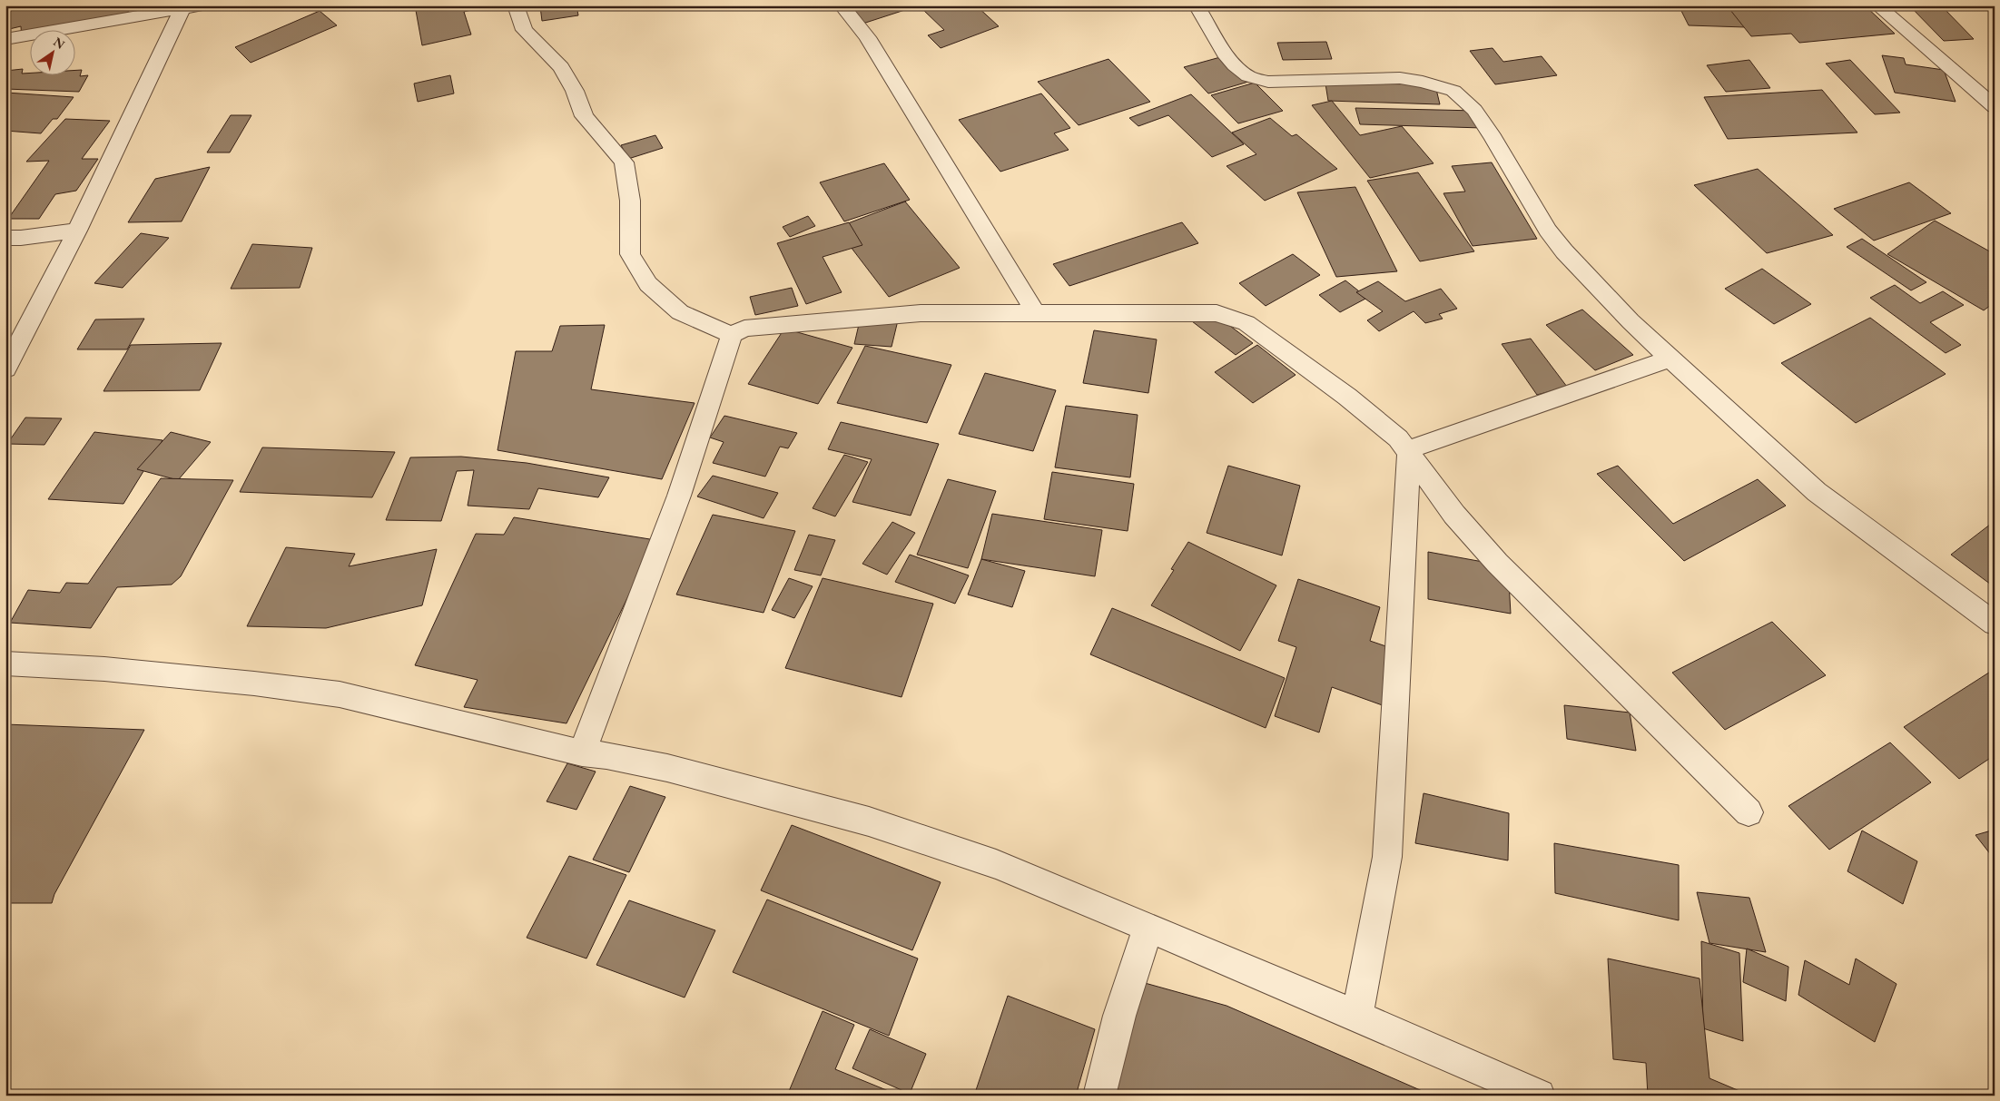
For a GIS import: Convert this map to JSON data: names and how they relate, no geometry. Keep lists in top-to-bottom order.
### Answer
{
  "north": "top right"
}
